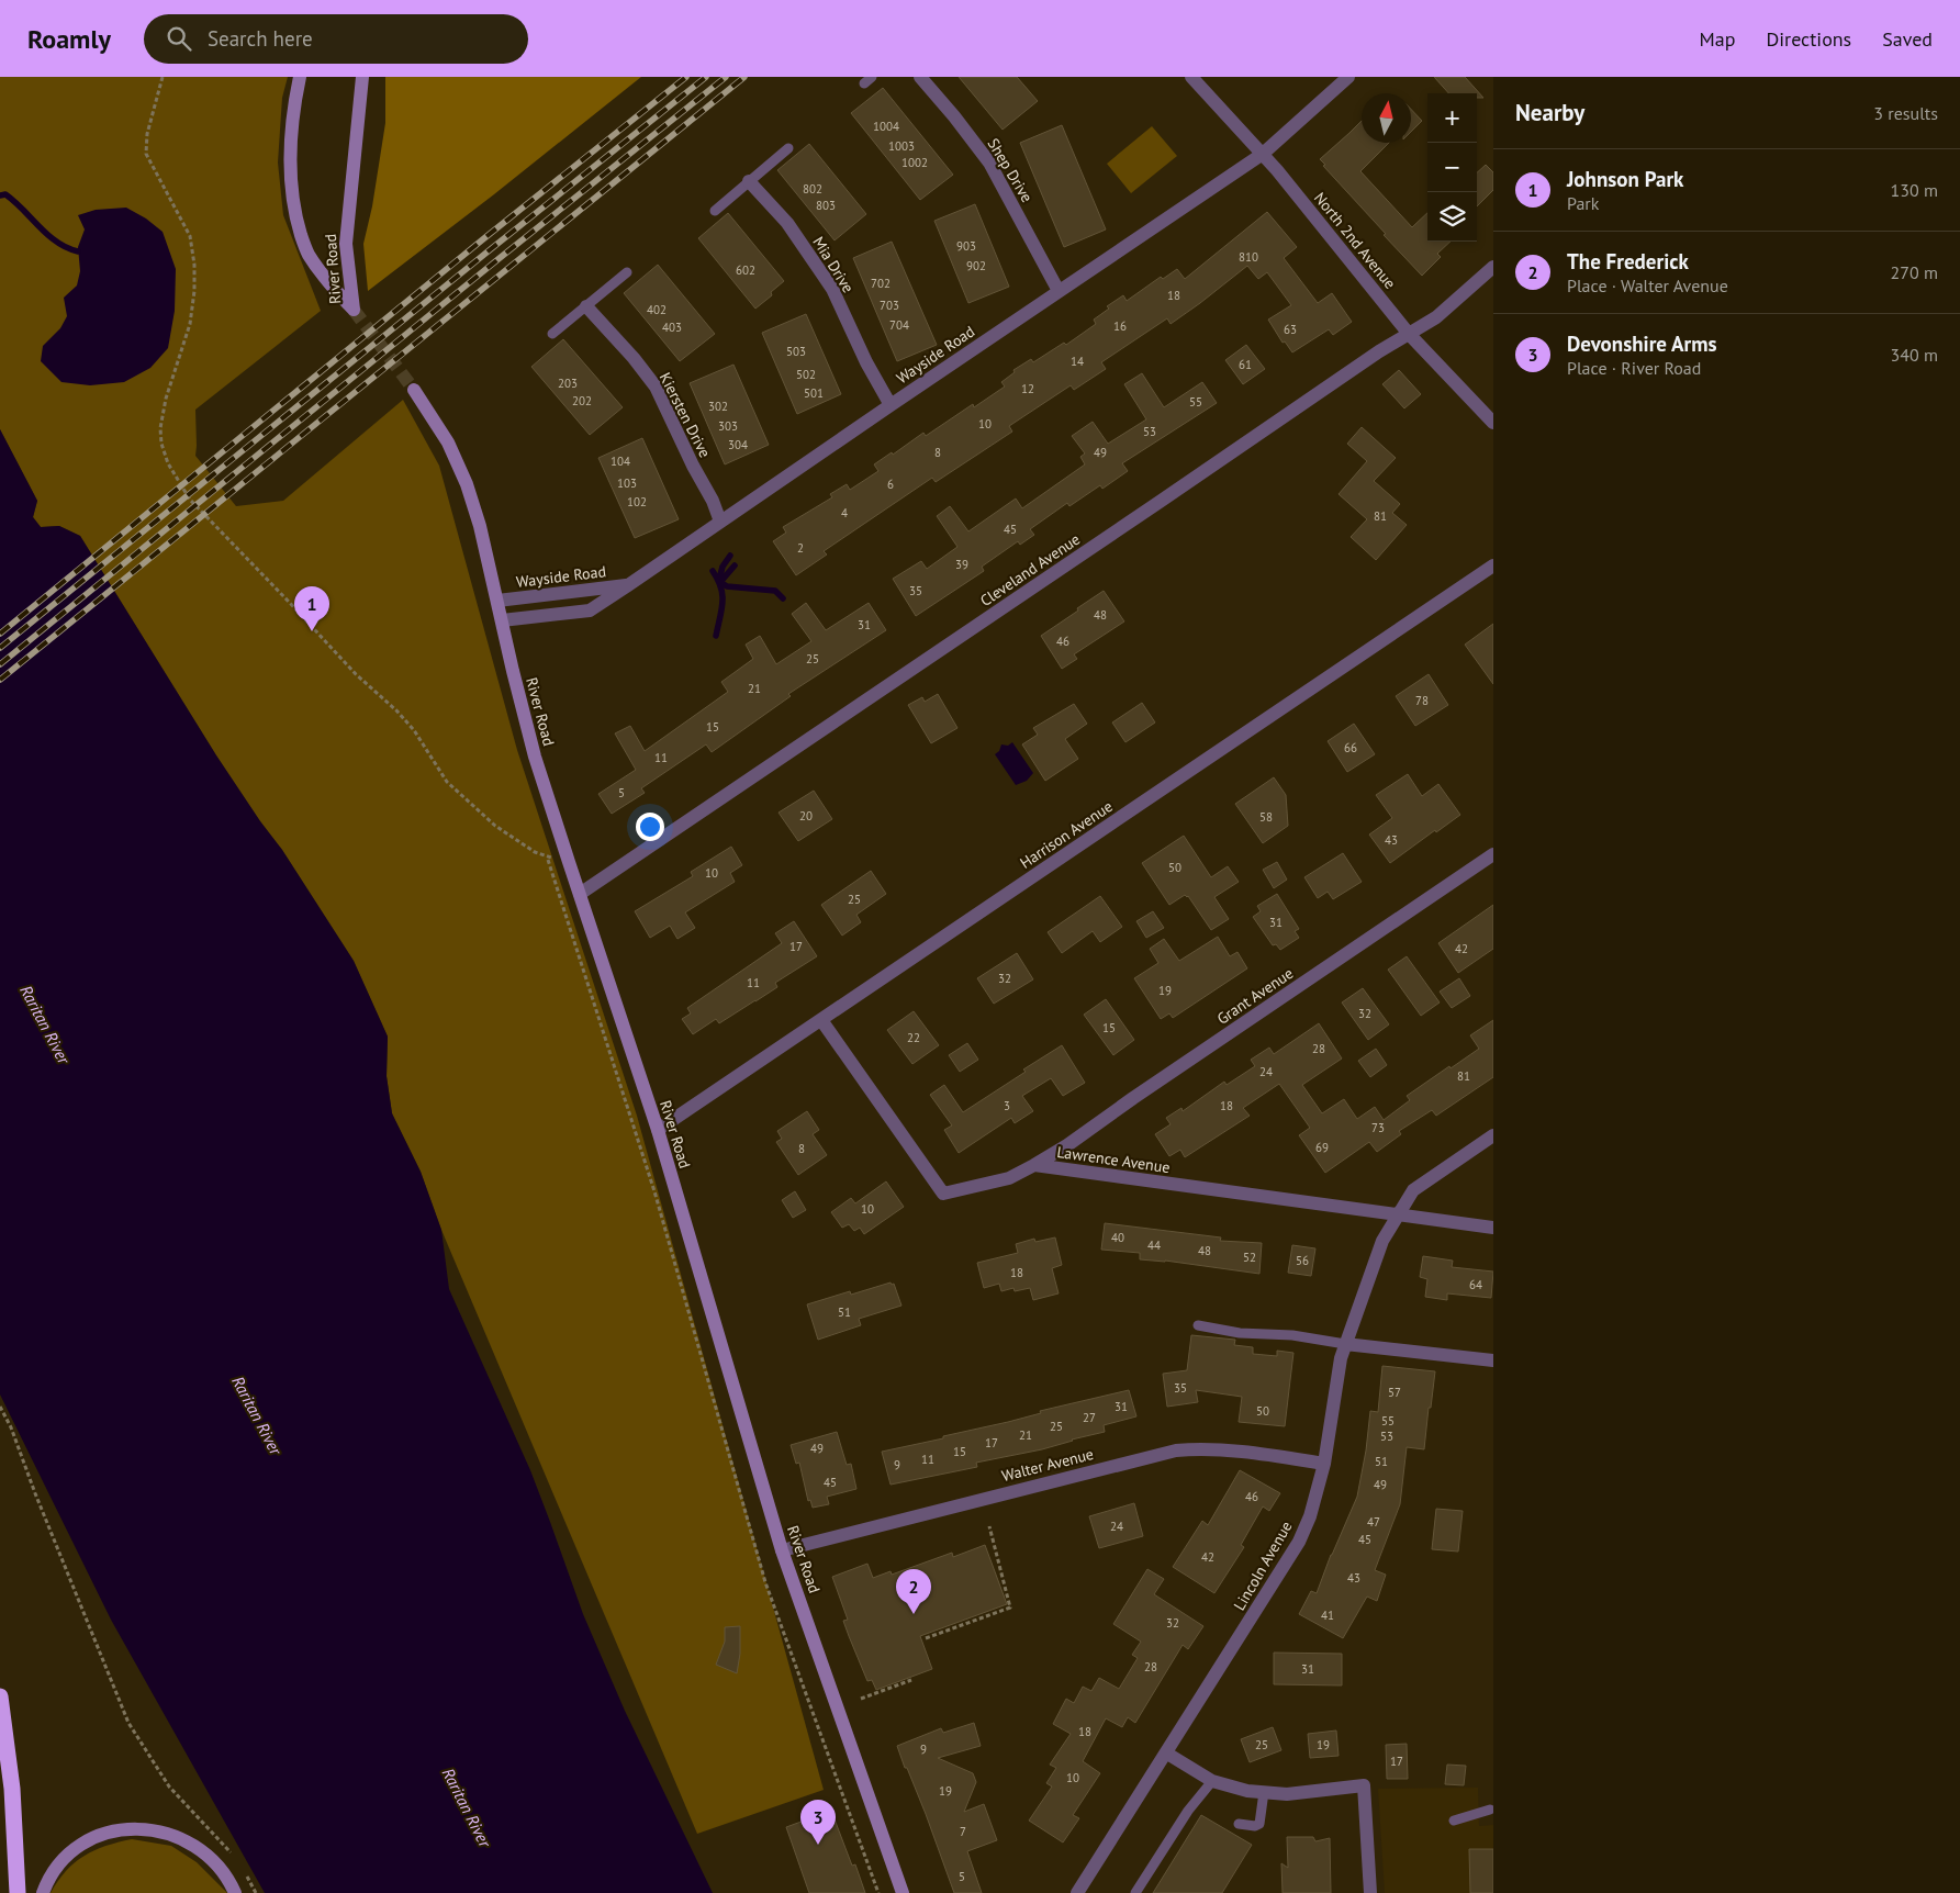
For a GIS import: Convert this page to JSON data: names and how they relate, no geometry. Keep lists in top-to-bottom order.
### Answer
{
  "streets": {
    "street": [
      "Shep Drive",
      "North 2nd Avenue",
      "Mia Drive",
      "River Road",
      "Wayside Road",
      "Kiersten Drive",
      "Cleveland Avenue",
      "Harrison Avenue",
      "Grant Avenue",
      "Lawrence Avenue",
      "Walter Avenue",
      "Lincoln Avenue"
    ]
  },
  "crossings": [
    ["Shep Drive", "Wayside Road"],
    ["North 2nd Avenue", "Wayside Road"],
    ["North 2nd Avenue", "Cleveland Avenue"],
    ["Mia Drive", "Wayside Road"],
    ["River Road", "Wayside Road"],
    ["River Road", "Cleveland Avenue"],
    ["River Road", "Harrison Avenue"],
    ["River Road", "Walter Avenue"],
    ["Wayside Road", "Kiersten Drive"],
    ["Harrison Avenue", "Lawrence Avenue"],
    ["Grant Avenue", "Lawrence Avenue"],
    ["Lawrence Avenue", "Lincoln Avenue"],
    ["Walter Avenue", "Lincoln Avenue"]
  ],
  "water": ["Raritan River"],
  "house_numbers": [
    "1004",
    "1003",
    "1002",
    "802",
    "803",
    "903",
    "810",
    "902",
    "602",
    "702",
    "18",
    "703",
    "402",
    "704",
    "16",
    "403",
    "63",
    "503",
    "14",
    "61",
    "502",
    "203",
    "12",
    "501",
    "202",
    "55",
    "302",
    "10",
    "303",
    "53",
    "304",
    "8",
    "49",
    "104",
    "103",
    "6",
    "102",
    "4",
    "81",
    "45",
    "2",
    "39",
    "35",
    "48",
    "31",
    "46",
    "25",
    "21",
    "78",
    "15",
    "66",
    "11",
    "5",
    "20",
    "58",
    "43",
    "50",
    "10",
    "25",
    "31",
    "17",
    "42",
    "32",
    "11",
    "19",
    "32",
    "15",
    "22",
    "28",
    "24",
    "81",
    "3",
    "18",
    "73",
    "69",
    "8",
    "10",
    "40",
    "44",
    "48",
    "52",
    "56",
    "18",
    "64",
    "51",
    "35",
    "57",
    "31",
    "50",
    "27",
    "55",
    "25",
    "21",
    "53",
    "17",
    "49",
    "15",
    "11",
    "51",
    "9",
    "45",
    "49",
    "46",
    "47",
    "24",
    "45",
    "42",
    "43",
    "41",
    "32",
    "28",
    "31",
    "18",
    "25",
    "19",
    "9",
    "17",
    "10",
    "19",
    "7",
    "5"
  ],
  "north": "top",
  "page": {
    "header": "Roamly",
    "search": "Search here",
    "nav": ["Map", "Directions", "Saved"],
    "heading": ["Nearby", "3 results"],
    "map_buttons": ["+", "−"],
    "list": [
      {
        "mark": "1",
        "name": "Johnson Park",
        "note": "Park",
        "value": "130 m"
      },
      {
        "mark": "2",
        "name": "The Frederick",
        "note": "Place · Walter Avenue",
        "value": "270 m"
      },
      {
        "mark": "3",
        "name": "Devonshire Arms",
        "note": "Place · River Road",
        "value": "340 m"
      }
    ],
    "pins": ["1", "2", "3"]
  }
}
